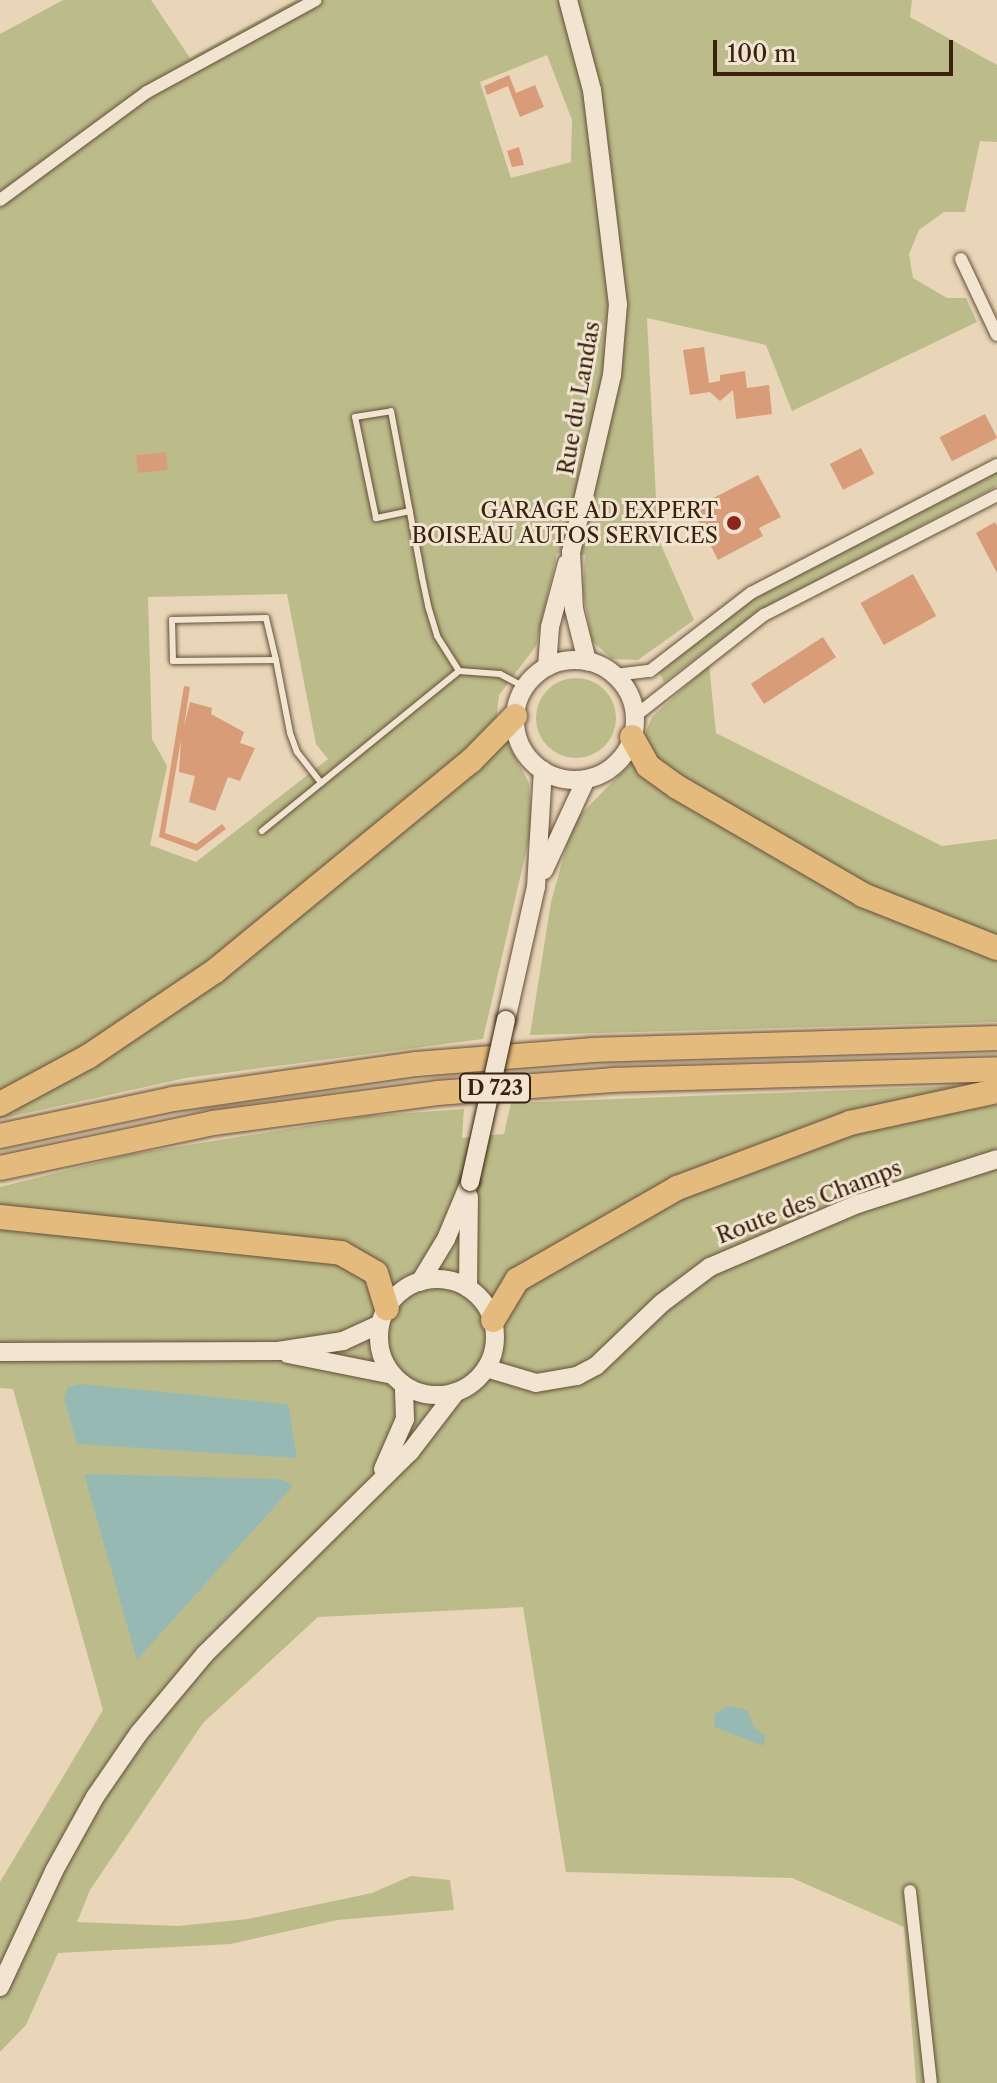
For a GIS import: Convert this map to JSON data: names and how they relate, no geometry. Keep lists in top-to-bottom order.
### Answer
{
  "streets": {
    "highway": ["D 723"],
    "street": ["Rue du Landas", "Route des Champs"]
  },
  "places": ["GARAGE AD EXPERT BOISEAU AUTOS SERVICES"],
  "scale_bar": "100 m"
}
